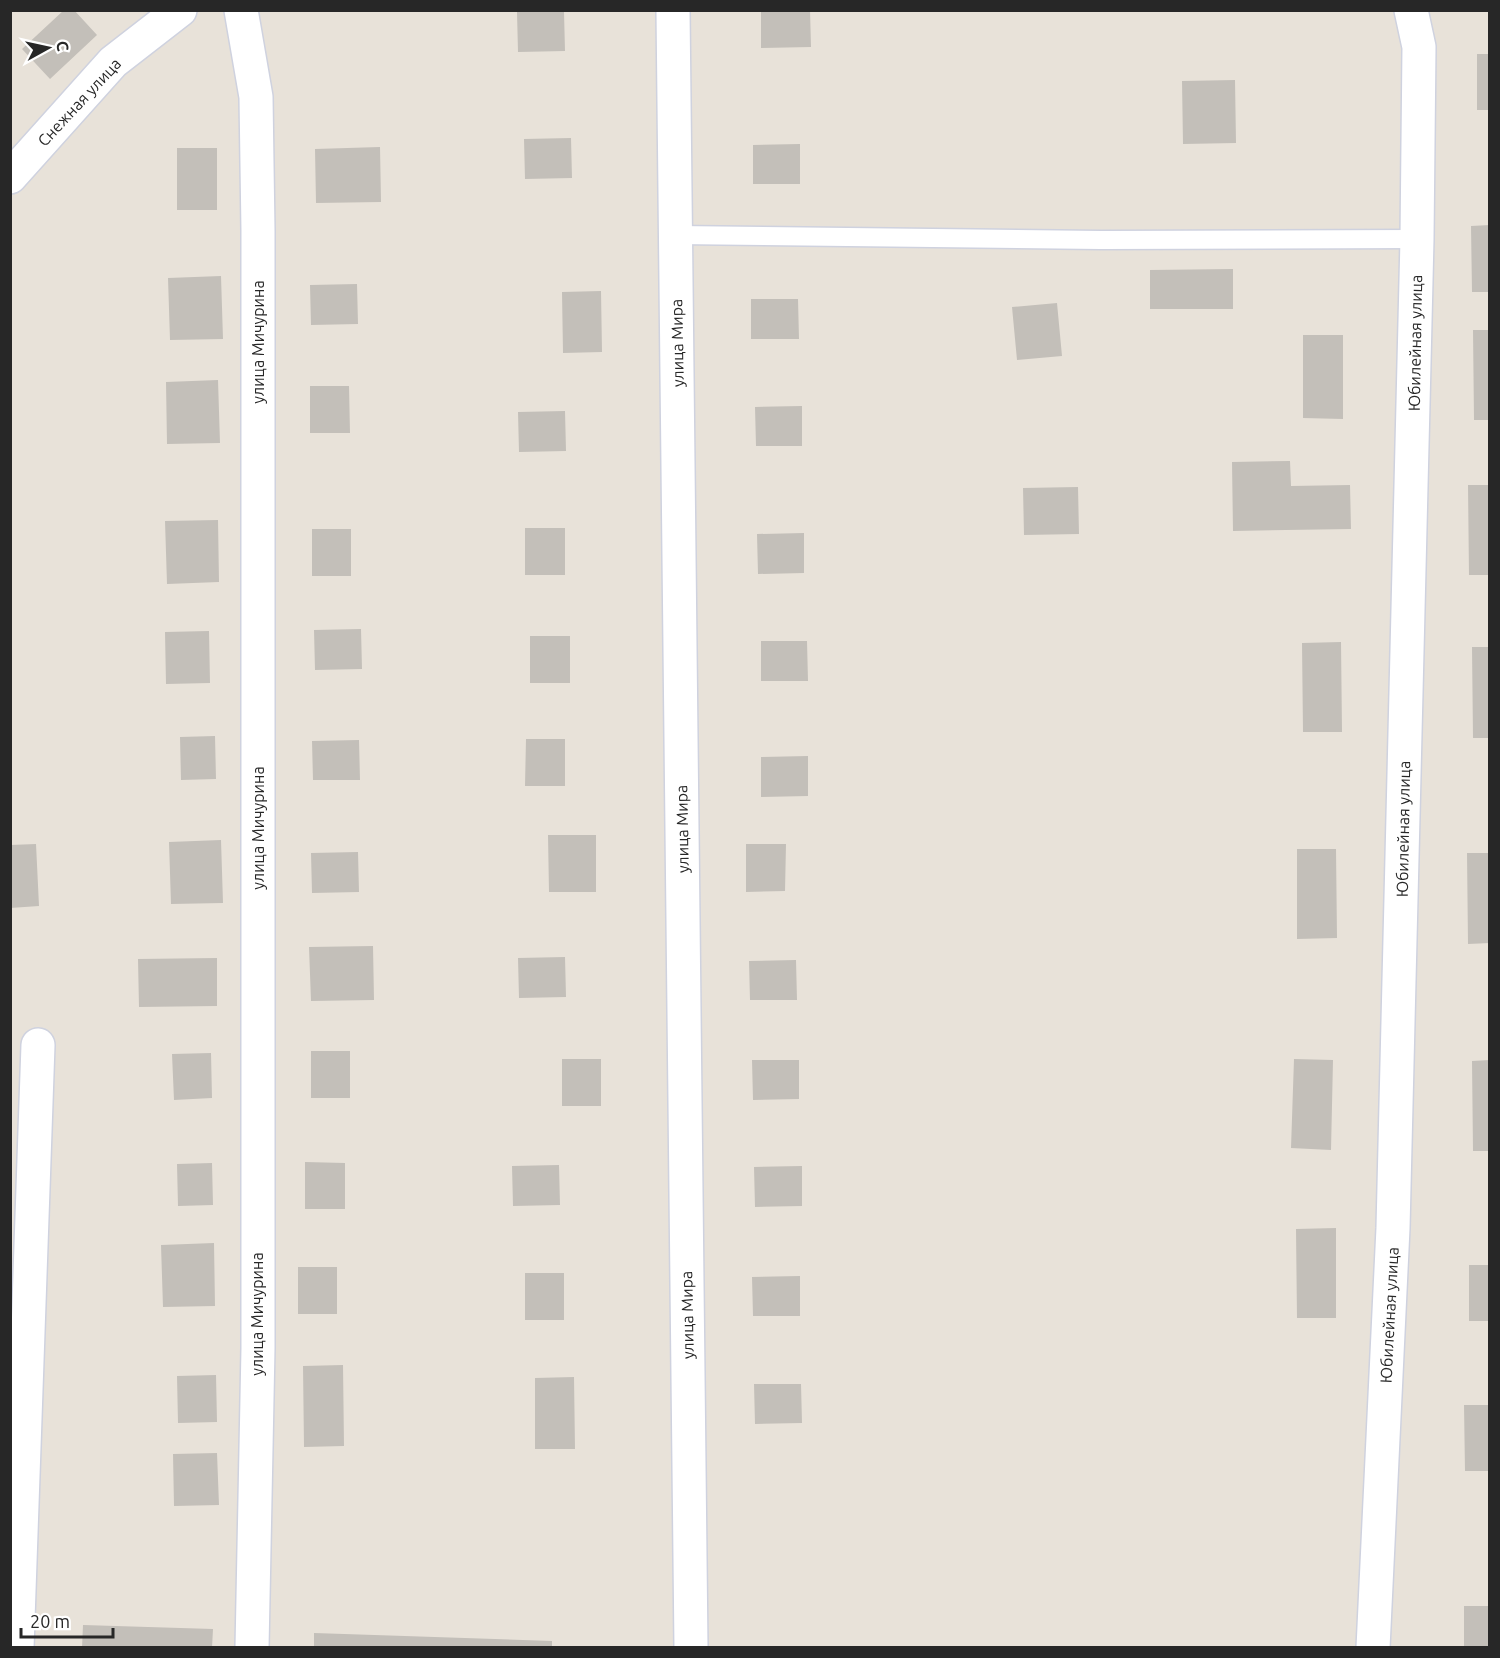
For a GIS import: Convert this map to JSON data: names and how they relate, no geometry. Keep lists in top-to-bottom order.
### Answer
{
  "streets": {
    "street": [
      "Снежная улица",
      "улица Мичурина",
      "улица Мира",
      "Юбилейная улица"
    ]
  },
  "scale_bar": "20 m",
  "north": "right"
}
